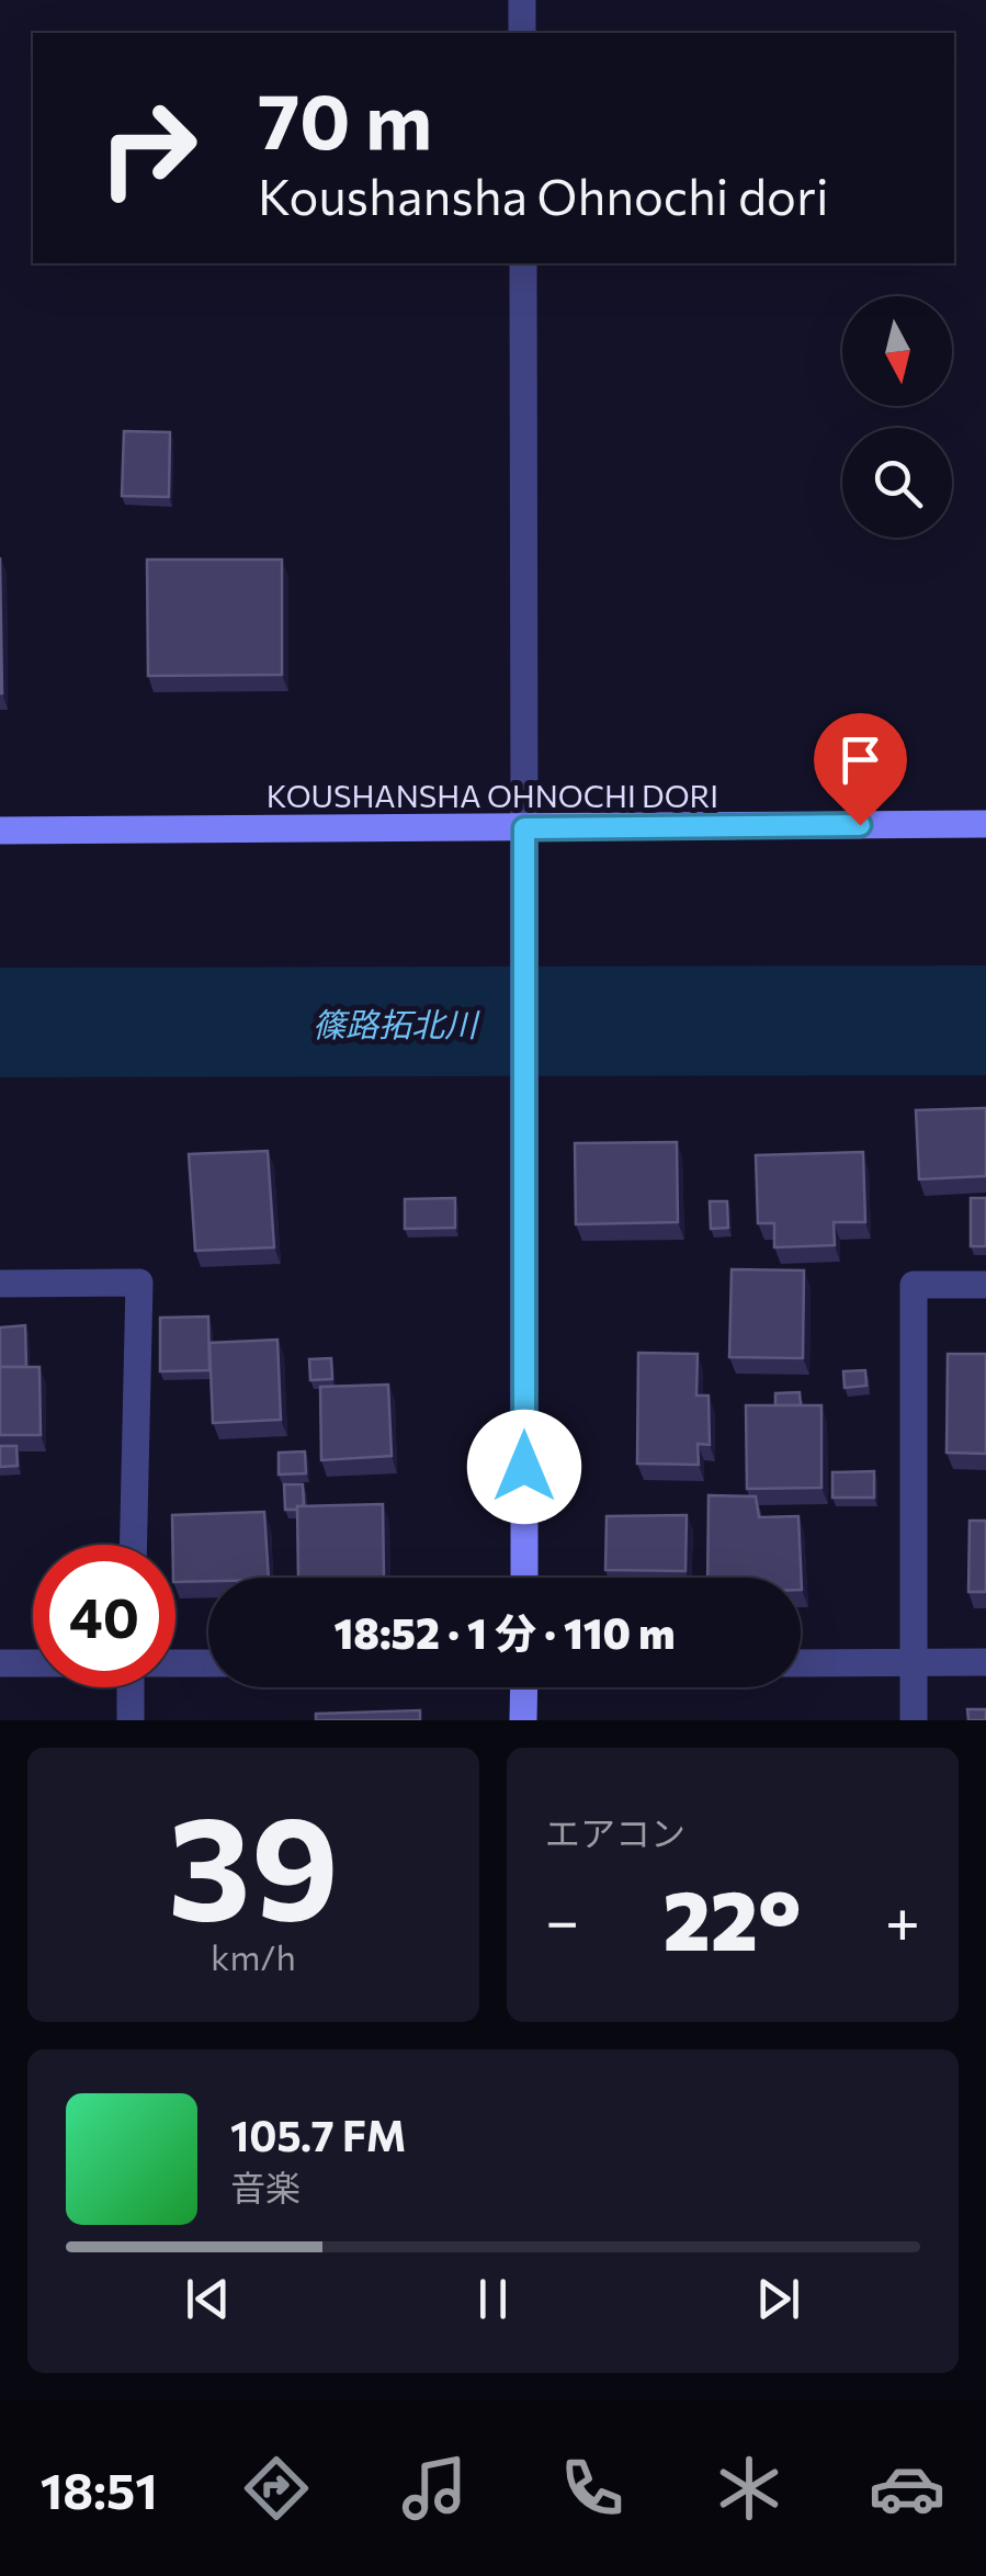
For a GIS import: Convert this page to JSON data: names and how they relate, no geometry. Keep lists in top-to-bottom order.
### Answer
{
  "streets": {
    "street": ["KOUSHANSHA OHNOCHI DORI"]
  },
  "water": ["篠路拓北川"],
  "north": "bottom",
  "page": {
    "turn": ["70 m", "Koushansha Ohnochi dori"],
    "limit": "40",
    "trip": "18:52 · 1 分 · 110 m",
    "tile": [
      ["39", "km/h"],
      "エアコン"
    ],
    "heat": ["−", "22°", "+"],
    "song": ["105.7 FM", "音楽"],
    "tabs": "18:51"
  }
}
